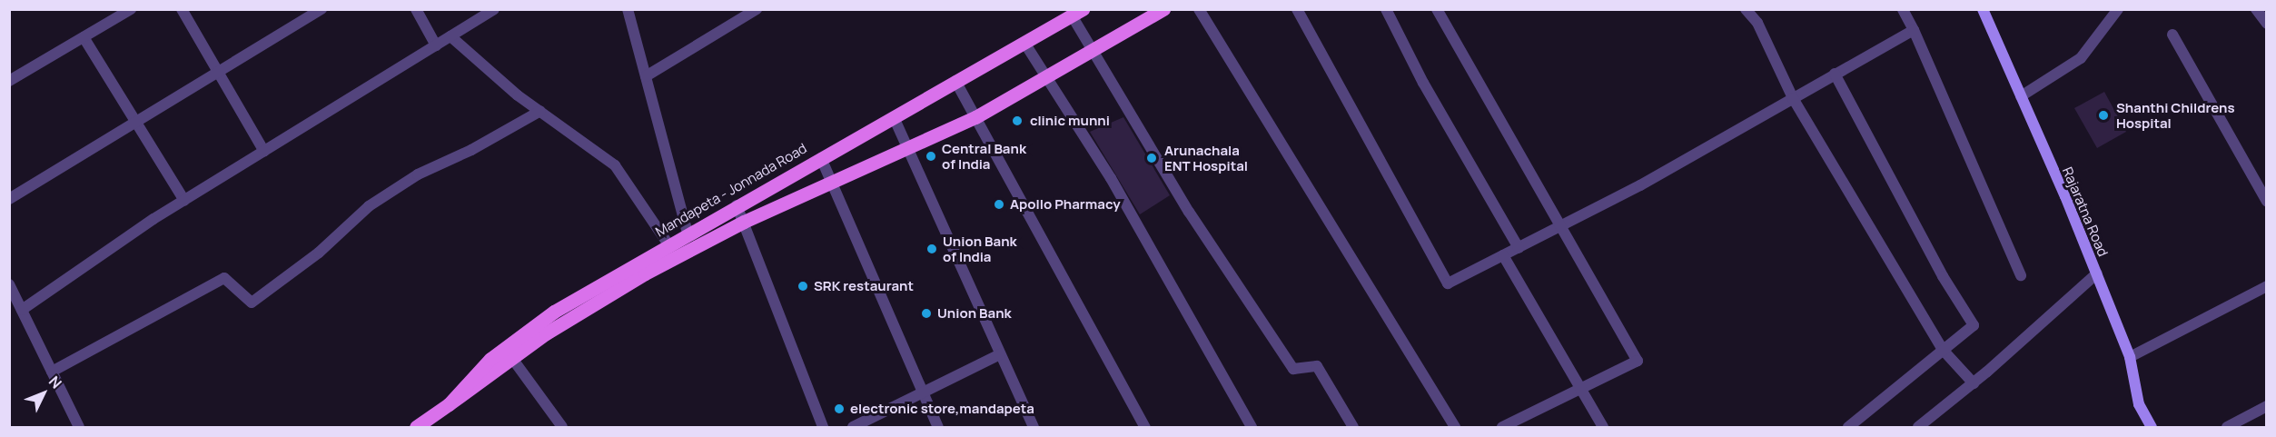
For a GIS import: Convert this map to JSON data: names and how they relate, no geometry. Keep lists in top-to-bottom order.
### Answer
{
  "streets": {
    "main road": ["Mandapeta - Jonnada Road"],
    "street": ["Rajaratna Road"]
  },
  "places": [
    "Shanthi Childrens Hospital",
    "clinic munni",
    "Central Bank of India",
    "Arunachala ENT Hospital",
    "Apollo Pharmacy",
    "Union Bank of India",
    "SRK restaurant",
    "Union Bank",
    "electronic store,mandapeta"
  ],
  "north": "top right"
}
